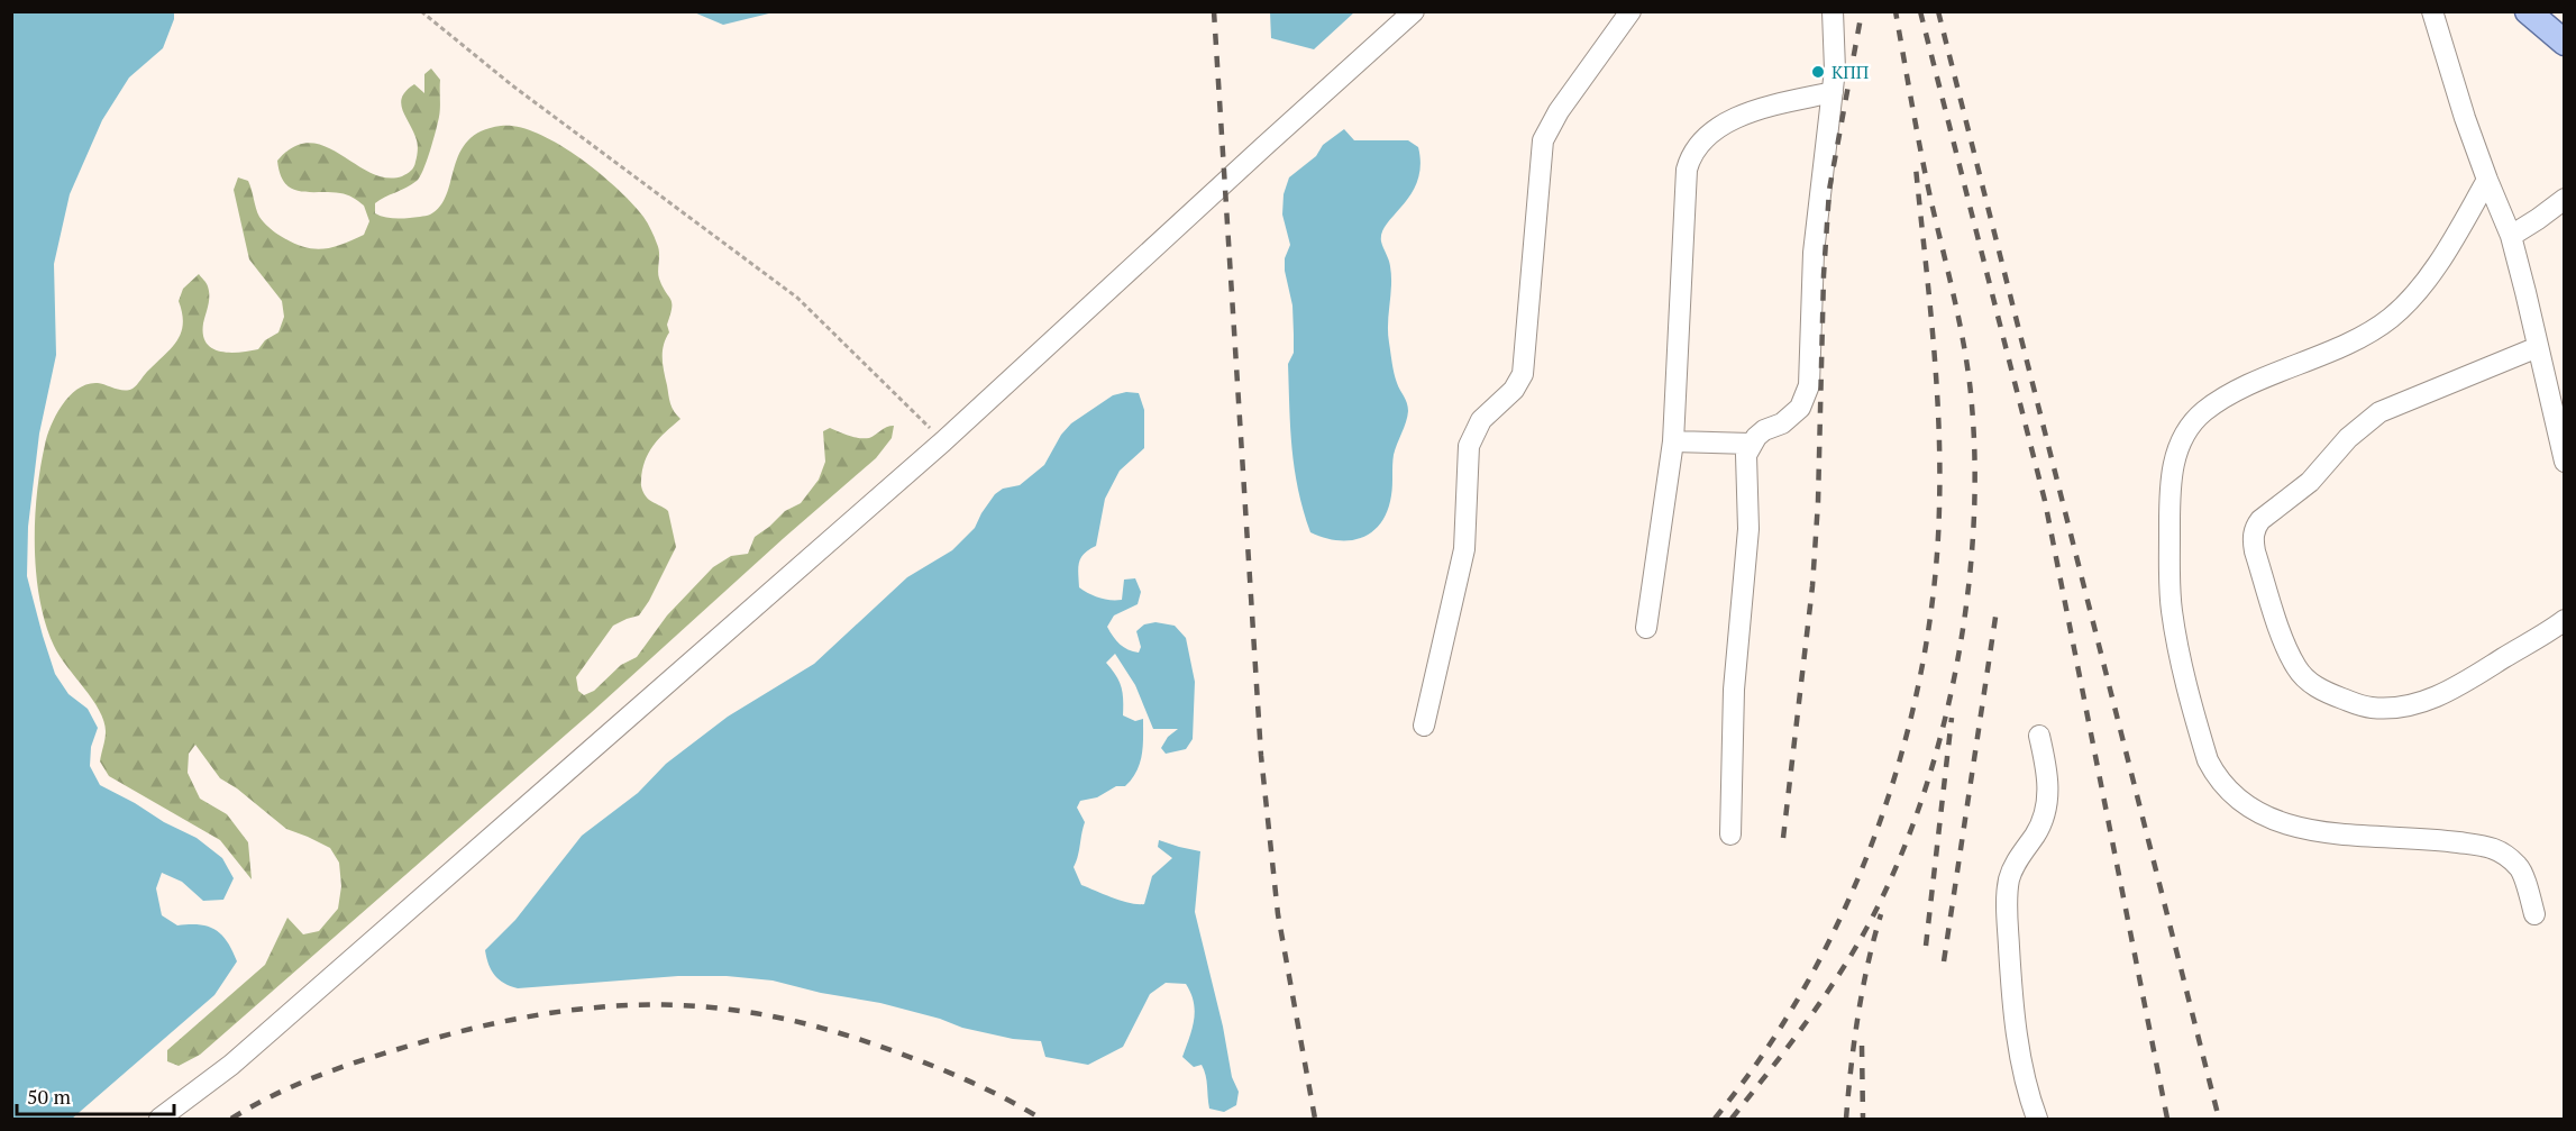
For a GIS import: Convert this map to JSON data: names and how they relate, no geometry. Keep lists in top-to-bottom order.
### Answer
{
  "places": ["КПП"],
  "scale_bar": "50 m"
}
